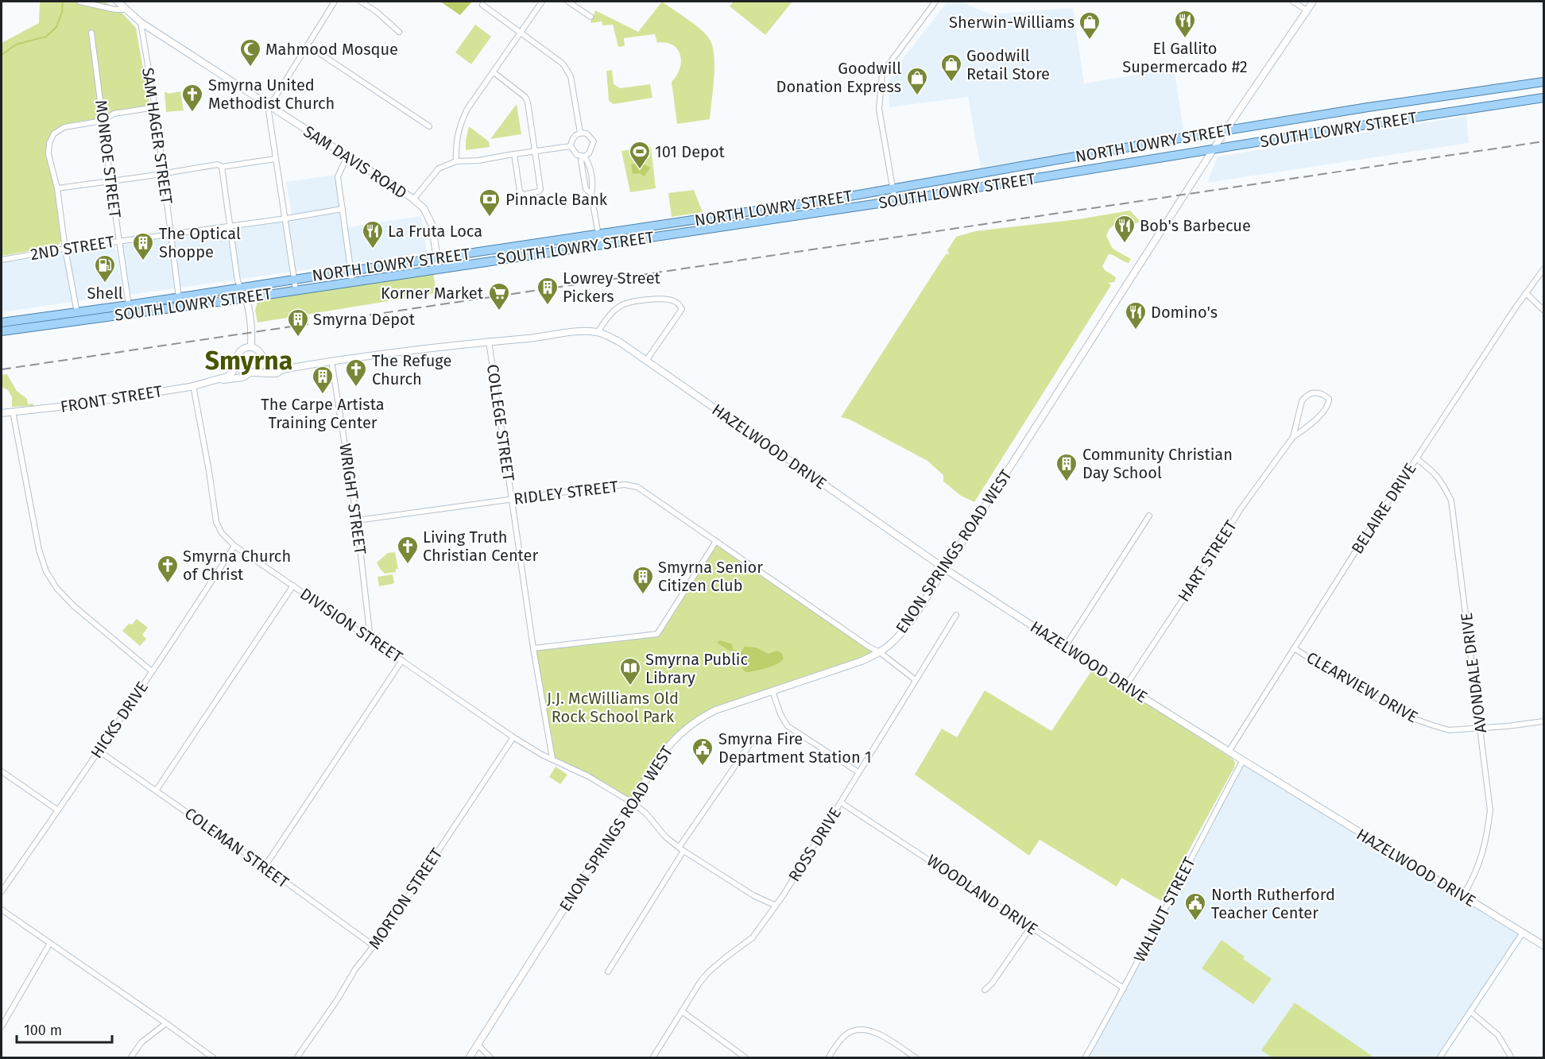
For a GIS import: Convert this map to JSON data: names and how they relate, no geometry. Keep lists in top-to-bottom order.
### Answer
{
  "streets": {
    "main road": ["SOUTH LOWRY STREET", "NORTH LOWRY STREET"],
    "street": [
      "SAM HAGER STREET",
      "MONROE STREET",
      "SAM DAVIS ROAD",
      "2ND STREET",
      "FRONT STREET",
      "COLLEGE STREET",
      "HAZELWOOD DRIVE",
      "RIDLEY STREET",
      "WRIGHT STREET",
      "BELAIRE DRIVE",
      "ENON SPRINGS ROAD WEST",
      "HART STREET",
      "DIVISION STREET",
      "AVONDALE DRIVE",
      "CLEARVIEW DRIVE",
      "HICKS DRIVE",
      "ROSS DRIVE",
      "COLEMAN STREET",
      "WOODLAND DRIVE",
      "MORTON STREET",
      "WALNUT STREET"
    ]
  },
  "crossings": [
    ["SOUTH LOWRY STREET", "SAM HAGER STREET"],
    ["SOUTH LOWRY STREET", "NORTH LOWRY STREET"],
    ["SOUTH LOWRY STREET", "MONROE STREET"],
    ["SOUTH LOWRY STREET", "SAM DAVIS ROAD"],
    ["SOUTH LOWRY STREET", "ENON SPRINGS ROAD WEST"],
    ["SAM HAGER STREET", "NORTH LOWRY STREET"],
    ["SAM HAGER STREET", "SAM DAVIS ROAD"],
    ["SAM HAGER STREET", "2ND STREET"],
    ["NORTH LOWRY STREET", "SAM DAVIS ROAD"],
    ["NORTH LOWRY STREET", "ENON SPRINGS ROAD WEST"],
    ["MONROE STREET", "2ND STREET"],
    ["FRONT STREET", "COLLEGE STREET"],
    ["FRONT STREET", "HAZELWOOD DRIVE"],
    ["FRONT STREET", "WRIGHT STREET"],
    ["FRONT STREET", "DIVISION STREET"],
    ["COLLEGE STREET", "HAZELWOOD DRIVE"],
    ["COLLEGE STREET", "RIDLEY STREET"],
    ["HAZELWOOD DRIVE", "BELAIRE DRIVE"],
    ["HAZELWOOD DRIVE", "ENON SPRINGS ROAD WEST"],
    ["HAZELWOOD DRIVE", "HART STREET"],
    ["HAZELWOOD DRIVE", "AVONDALE DRIVE"],
    ["HAZELWOOD DRIVE", "WALNUT STREET"],
    ["RIDLEY STREET", "WRIGHT STREET"],
    ["RIDLEY STREET", "ENON SPRINGS ROAD WEST"],
    ["RIDLEY STREET", "ROSS DRIVE"],
    ["WRIGHT STREET", "DIVISION STREET"],
    ["BELAIRE DRIVE", "AVONDALE DRIVE"],
    ["BELAIRE DRIVE", "CLEARVIEW DRIVE"],
    ["DIVISION STREET", "HICKS DRIVE"],
    ["DIVISION STREET", "MORTON STREET"],
    ["AVONDALE DRIVE", "CLEARVIEW DRIVE"],
    ["HICKS DRIVE", "COLEMAN STREET"],
    ["ROSS DRIVE", "WOODLAND DRIVE"],
    ["COLEMAN STREET", "MORTON STREET"],
    ["WOODLAND DRIVE", "WALNUT STREET"]
  ],
  "districts": ["Smyrna"],
  "parks": ["J.J. McWilliams Old Rock School Park"],
  "places": {
    "restaurant": [
      "El Gallito Supermercado #2",
      "Bob's Barbecue",
      "La Fruta Loca",
      "Domino's"
    ],
    "shop": ["Sherwin-Williams", "Goodwill Retail Store", "Goodwill Donation Express"],
    "mosque": ["Mahmood Mosque"],
    "church": [
      "Smyrna United Methodist Church",
      "The Refuge Church",
      "Living Truth Christian Center",
      "Smyrna Church of Christ"
    ],
    "sports": ["101 Depot"],
    "bank": ["Pinnacle Bank"],
    "building": [
      "The Optical Shoppe",
      "Lowrey Street Pickers",
      "Smyrna Depot",
      "The Carpe Artista Training Center",
      "Community Christian Day School",
      "Smyrna Senior Citizen Club"
    ],
    "fuel station": ["Shell"],
    "supermarket": ["Korner Market"],
    "library": ["Smyrna Public Library"],
    "public building": ["Smyrna Fire Department Station 1", "North Rutherford Teacher Center"]
  },
  "scale_bar": "100 m"
}
